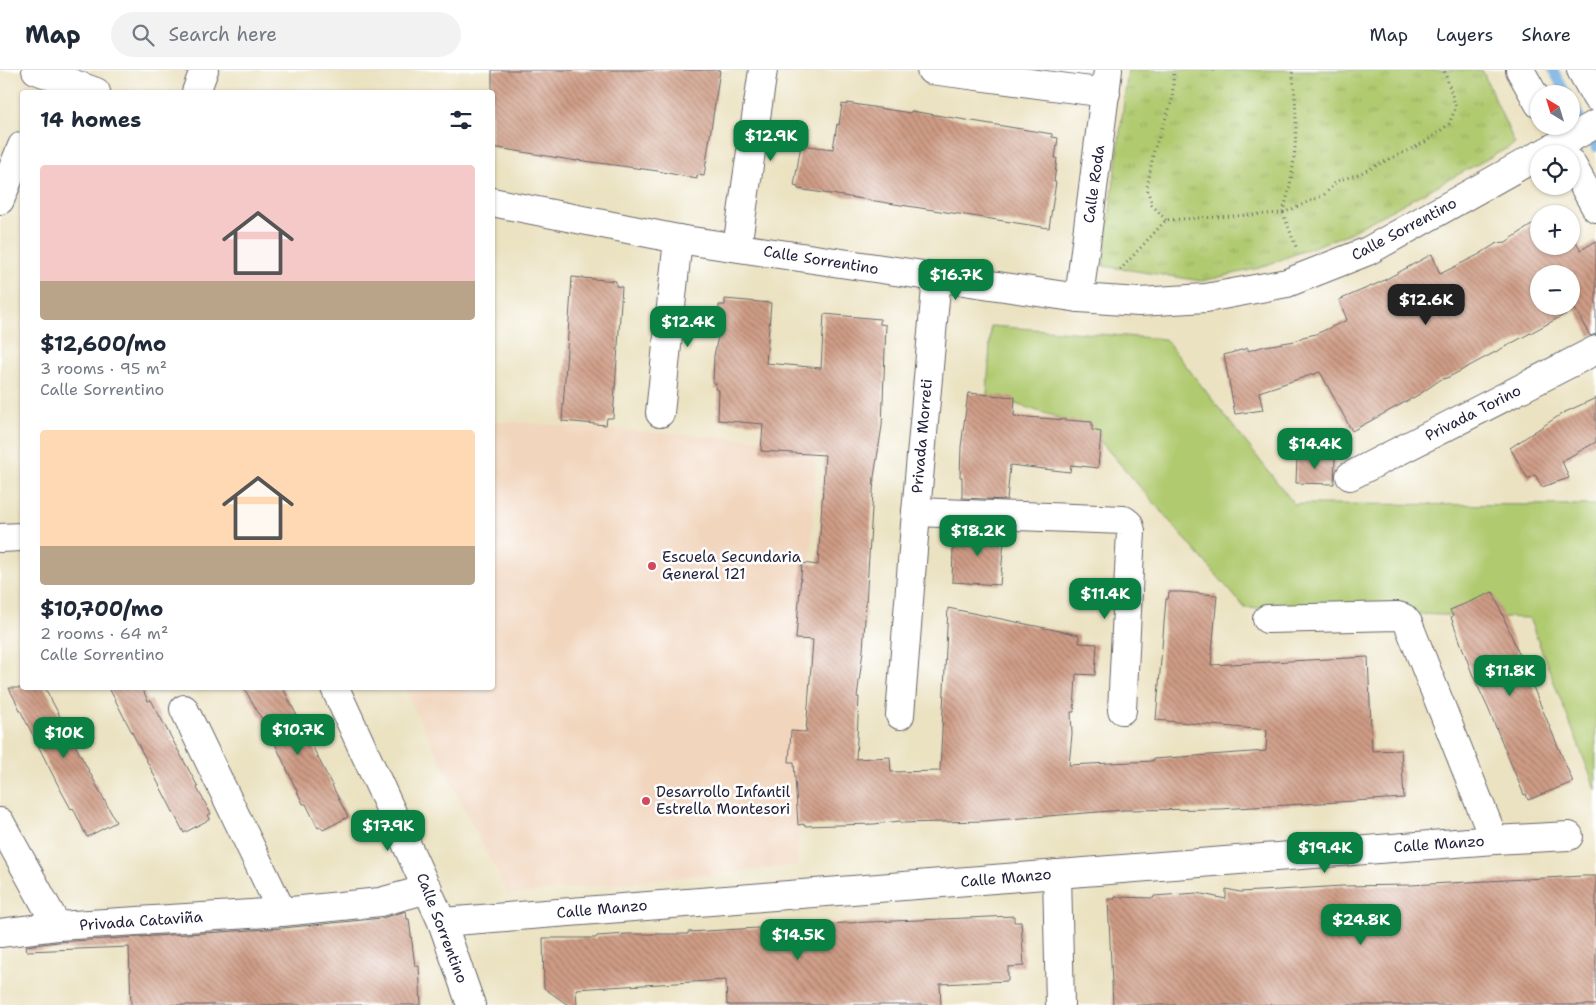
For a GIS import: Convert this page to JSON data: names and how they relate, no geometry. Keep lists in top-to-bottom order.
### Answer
{
  "streets": {
    "street": [
      "Calle Roda",
      "Calle Sorrentino",
      "Privada Torino",
      "Privada Morreti",
      "Calle Manzo",
      "Privada Cataviña"
    ]
  },
  "crossings": [
    ["Calle Roda", "Calle Sorrentino"],
    ["Calle Sorrentino", "Privada Morreti"],
    ["Calle Sorrentino", "Calle Manzo"],
    ["Calle Sorrentino", "Privada Cataviña"]
  ],
  "places": ["Escuela Secundaria General 121", "Desarrollo Infantil Estrella Montesori"],
  "north": "top left",
  "page": {
    "header": "Map",
    "search": "Search here",
    "nav": ["Map", "Layers", "Share"],
    "map_buttons": ["+", "−"],
    "heading": "14 homes",
    "price": [
      "$12.9K",
      "$16.7K",
      "$12.6K",
      "$12.4K",
      "$14.4K",
      "$18.2K",
      "$11.4K",
      "$11.8K",
      "$10.7K",
      "$10K",
      "$17.9K",
      "$19.4K",
      "$24.8K",
      "$14.5K"
    ],
    "list": [
      {
        "name": "$12,600/mo",
        "note": "3 rooms · 95 m² · Calle Sorrentino"
      },
      {
        "name": "$10,700/mo",
        "note": "2 rooms · 64 m² · Calle Sorrentino"
      }
    ]
  }
}
